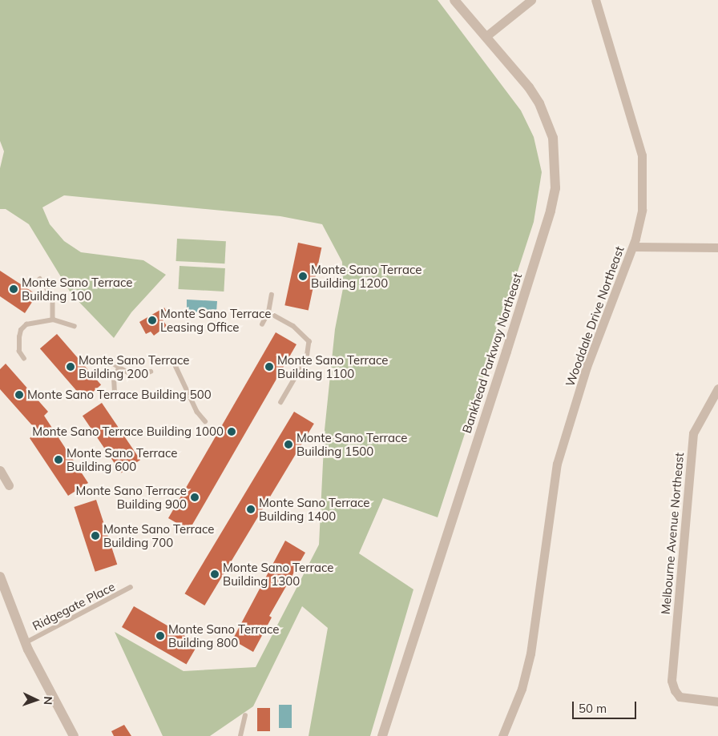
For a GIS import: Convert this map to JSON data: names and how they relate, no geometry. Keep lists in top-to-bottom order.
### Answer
{
  "streets": {
    "street": ["Wooddale Drive Northeast", "Bankhead Parkway Northeast", "Melbourne Avenue Northeast"],
    "lane": ["Ridgegate Place"]
  },
  "places": [
    "Monte Sano Terrace Building 1200",
    "Monte Sano Terrace Building 100",
    "Monte Sano Terrace Leasing Office",
    "Monte Sano Terrace Building 200",
    "Monte Sano Terrace Building 1100",
    "Monte Sano Terrace Building 500",
    "Monte Sano Terrace Building 1000",
    "Monte Sano Terrace Building 1500",
    "Monte Sano Terrace Building 600",
    "Monte Sano Terrace Building 900",
    "Monte Sano Terrace Building 1400",
    "Monte Sano Terrace Building 700",
    "Monte Sano Terrace Building 1300",
    "Monte Sano Terrace Building 800"
  ],
  "scale_bar": "50 m",
  "north": "right"
}
